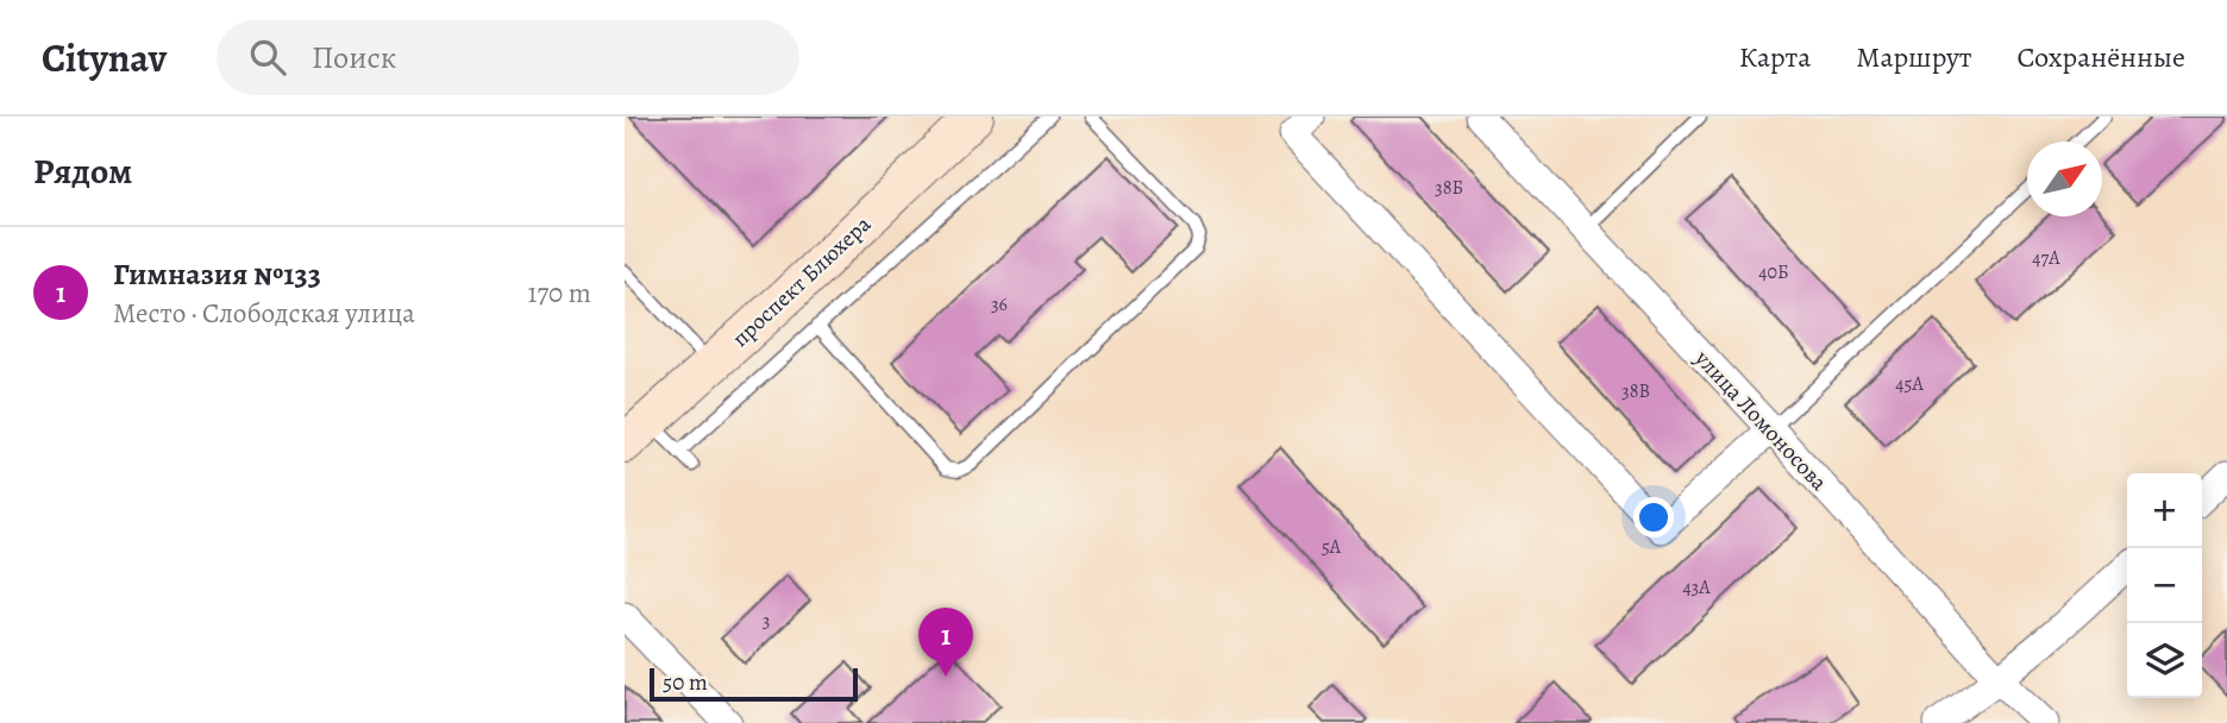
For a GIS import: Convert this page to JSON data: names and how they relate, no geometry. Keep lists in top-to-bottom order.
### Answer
{
  "streets": {
    "main road": ["проспект Блюхера"],
    "street": ["улица Ломоносова"]
  },
  "house_numbers": [
    "38Б",
    "47А",
    "40Б",
    "36",
    "45А",
    "38В",
    "5А",
    "43А",
    "3"
  ],
  "scale_bar": "50 m",
  "north": "top right",
  "page": {
    "header": "Citynav",
    "search": "Поиск",
    "nav": ["Карта", "Маршрут", "Сохранённые"],
    "heading": "Рядом",
    "list": [
      {
        "mark": "1",
        "name": "Гимназия №133",
        "note": "Место · Слободская улица",
        "value": "170 m"
      }
    ],
    "map_buttons": ["+", "−"],
    "pins": "1",
    "scale": "50 m"
  }
}
